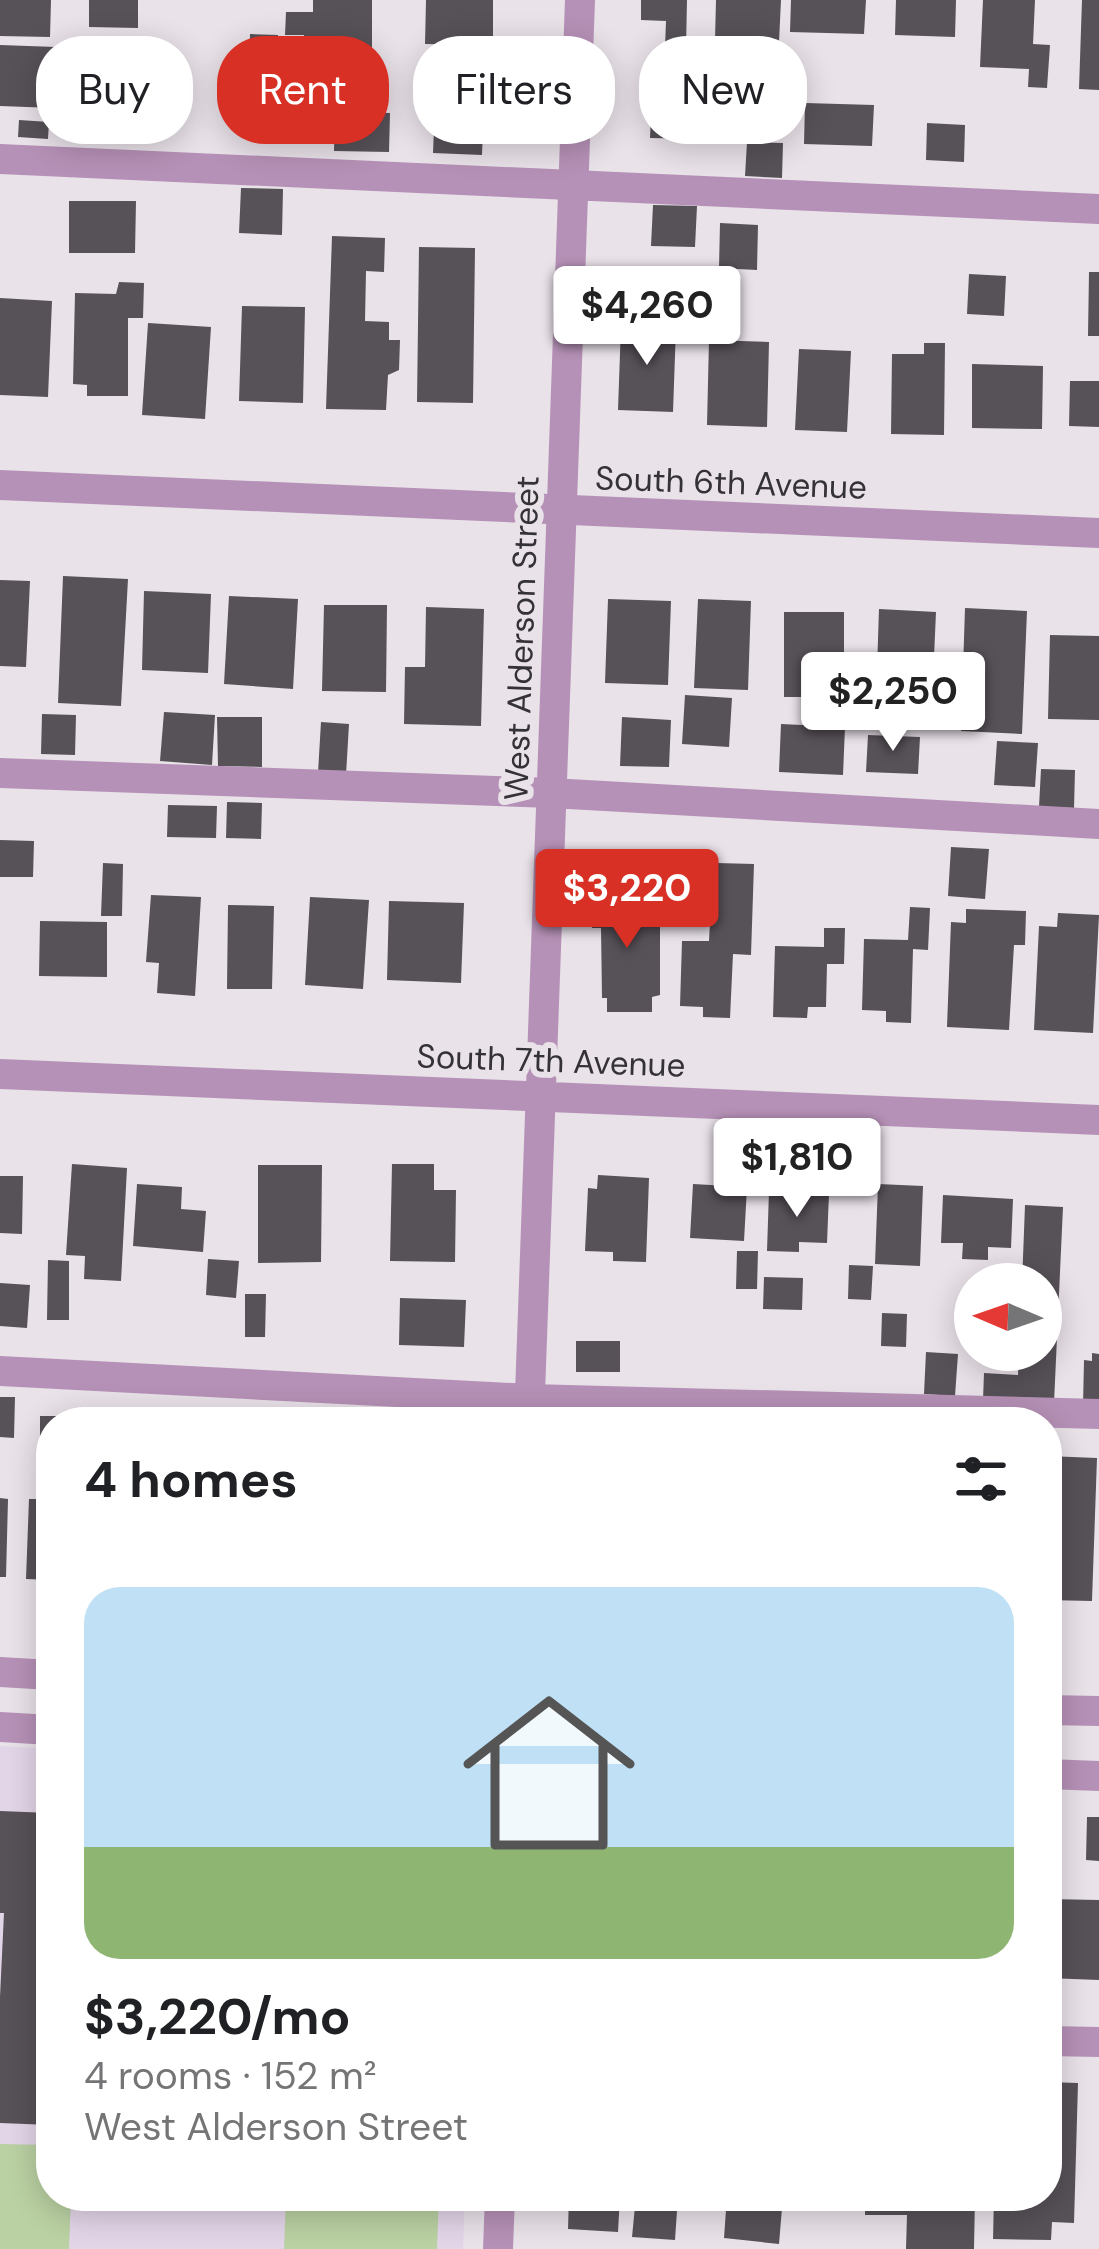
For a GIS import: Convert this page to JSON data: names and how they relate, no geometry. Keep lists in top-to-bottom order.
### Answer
{
  "streets": {
    "street": ["South 6th Avenue", "West Alderson Street", "South 7th Avenue"]
  },
  "crossings": [
    ["South 6th Avenue", "West Alderson Street"],
    ["West Alderson Street", "South 7th Avenue"]
  ],
  "north": "left",
  "page": {
    "chip": [
      "Buy",
      "Rent",
      "Filters",
      "New"
    ],
    "price": [
      "$4,260",
      "$2,250",
      "$3,220",
      "$1,810"
    ],
    "heading": "4 homes",
    "list": [
      {
        "name": "$3,220/mo",
        "note": "4 rooms · 152 m² · West Alderson Street"
      }
    ]
  }
}
